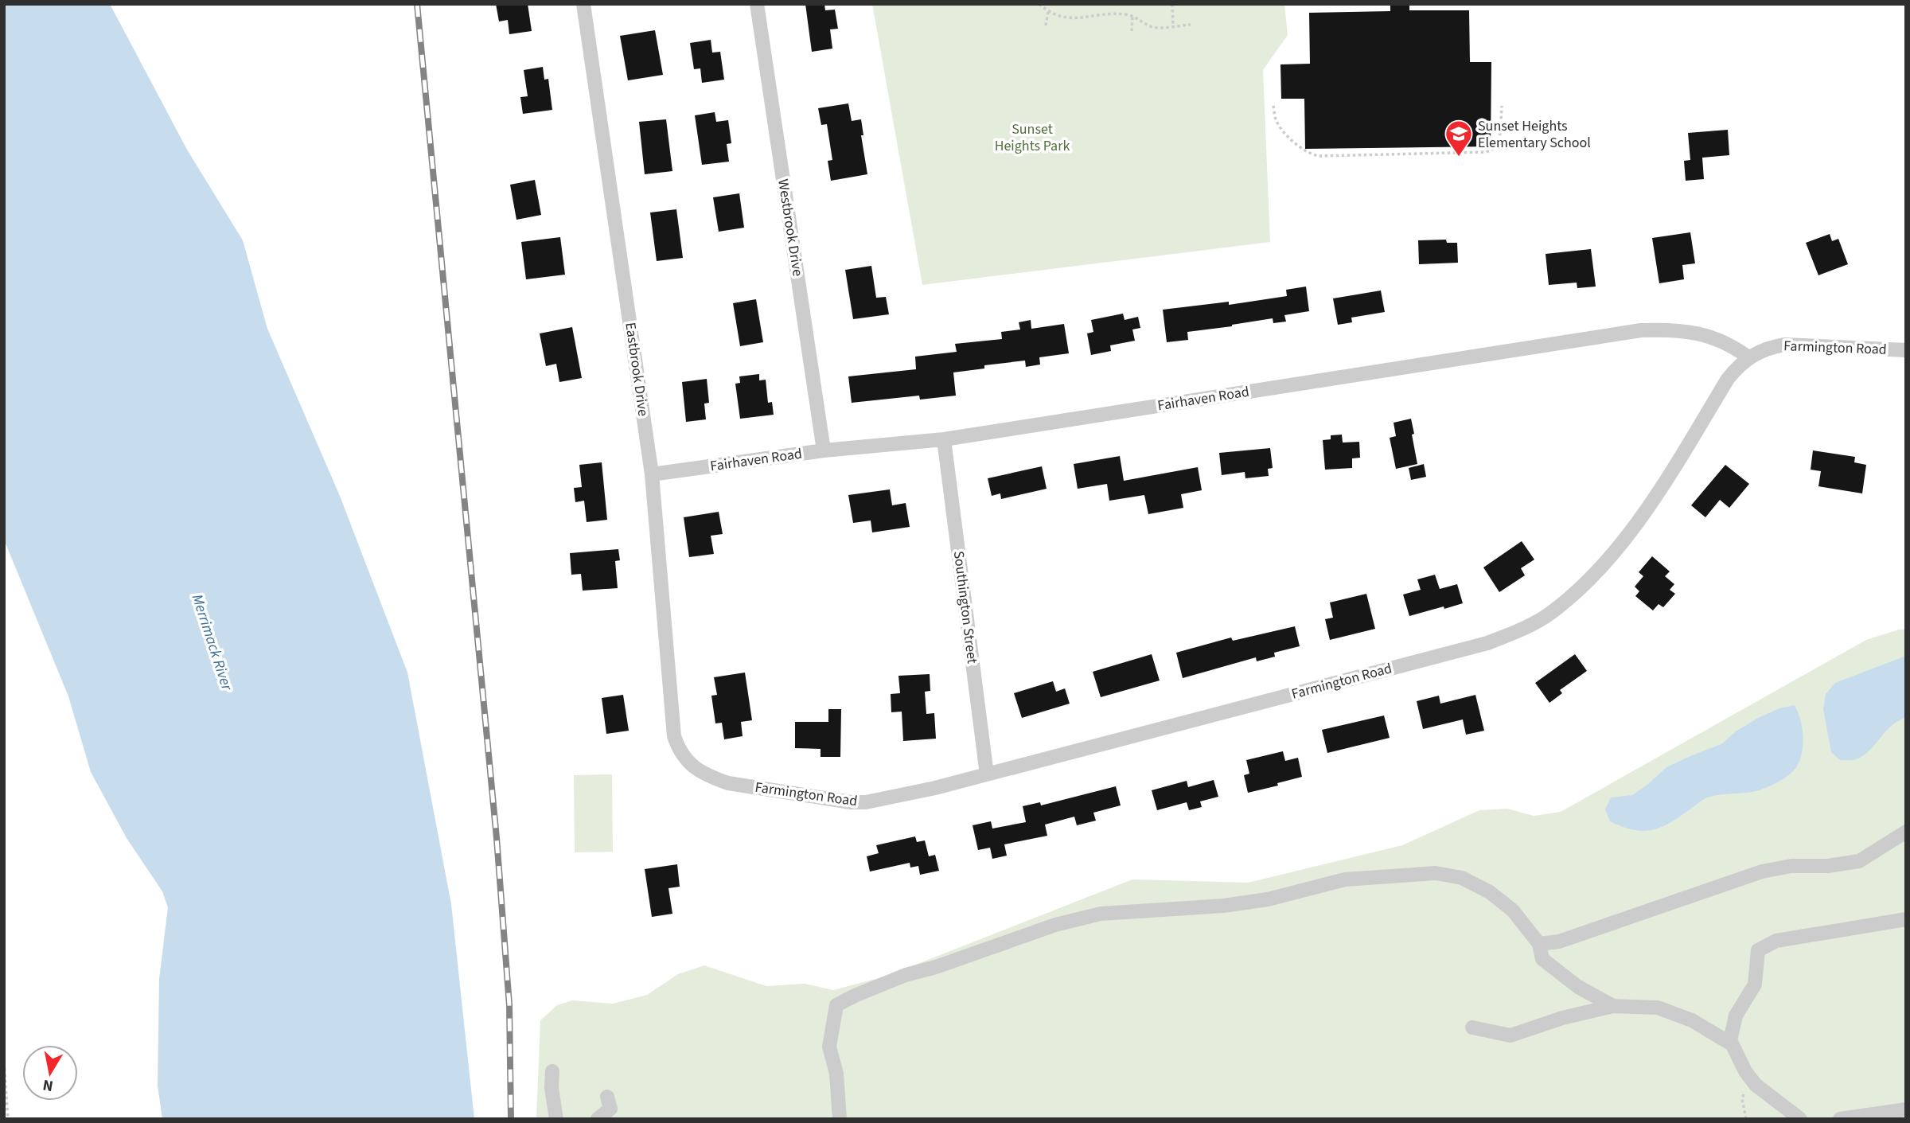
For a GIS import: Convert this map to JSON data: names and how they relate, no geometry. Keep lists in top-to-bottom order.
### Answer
{
  "streets": {
    "street": [
      "Westbrook Drive",
      "Farmington Road",
      "Eastbrook Drive",
      "Fairhaven Road",
      "Southington Street"
    ]
  },
  "crossings": [
    ["Westbrook Drive", "Fairhaven Road"],
    ["Farmington Road", "Eastbrook Drive"],
    ["Farmington Road", "Fairhaven Road"],
    ["Farmington Road", "Southington Street"],
    ["Eastbrook Drive", "Fairhaven Road"],
    ["Fairhaven Road", "Southington Street"]
  ],
  "water": ["Merrimack River"],
  "parks": ["Sunset Heights Park"],
  "places": {
    "school or university": ["Sunset Heights Elementary School"]
  },
  "north": "bottom"
}
